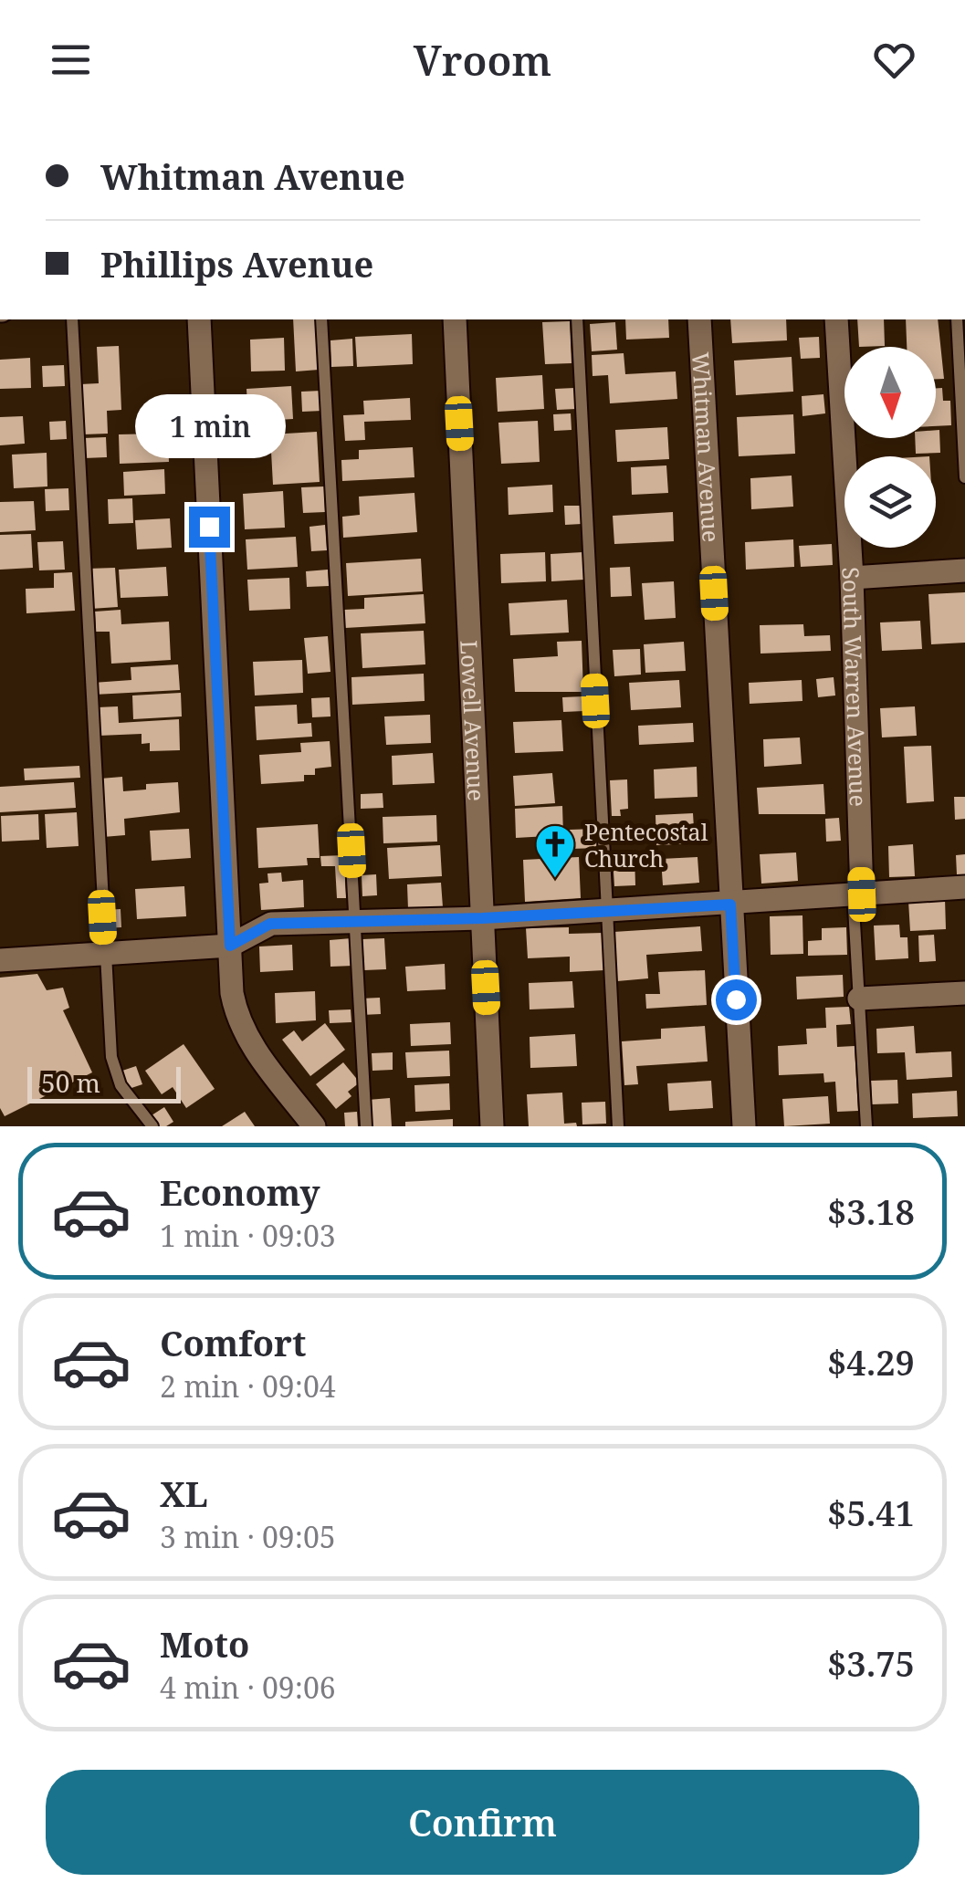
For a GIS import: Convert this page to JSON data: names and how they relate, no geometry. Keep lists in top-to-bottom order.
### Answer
{
  "streets": {
    "street": ["Whitman Avenue", "South Warren Avenue", "Lowell Avenue"]
  },
  "places": {
    "church": ["Pentecostal Church"]
  },
  "scale_bar": "50 m",
  "north": "bottom",
  "page": {
    "header": "Vroom",
    "banner": ["Whitman Avenue", "Phillips Avenue"],
    "bubble": "1 min",
    "scale": "50 m",
    "list": [
      {
        "name": "Economy",
        "note": "1 min · 09:03",
        "value": "$3.18"
      },
      {
        "name": "Comfort",
        "note": "2 min · 09:04",
        "value": "$4.29"
      },
      {
        "name": "XL",
        "note": "3 min · 09:05",
        "value": "$5.41"
      },
      {
        "name": "Moto",
        "note": "4 min · 09:06",
        "value": "$3.75"
      }
    ],
    "buttons": "Confirm"
  }
}
